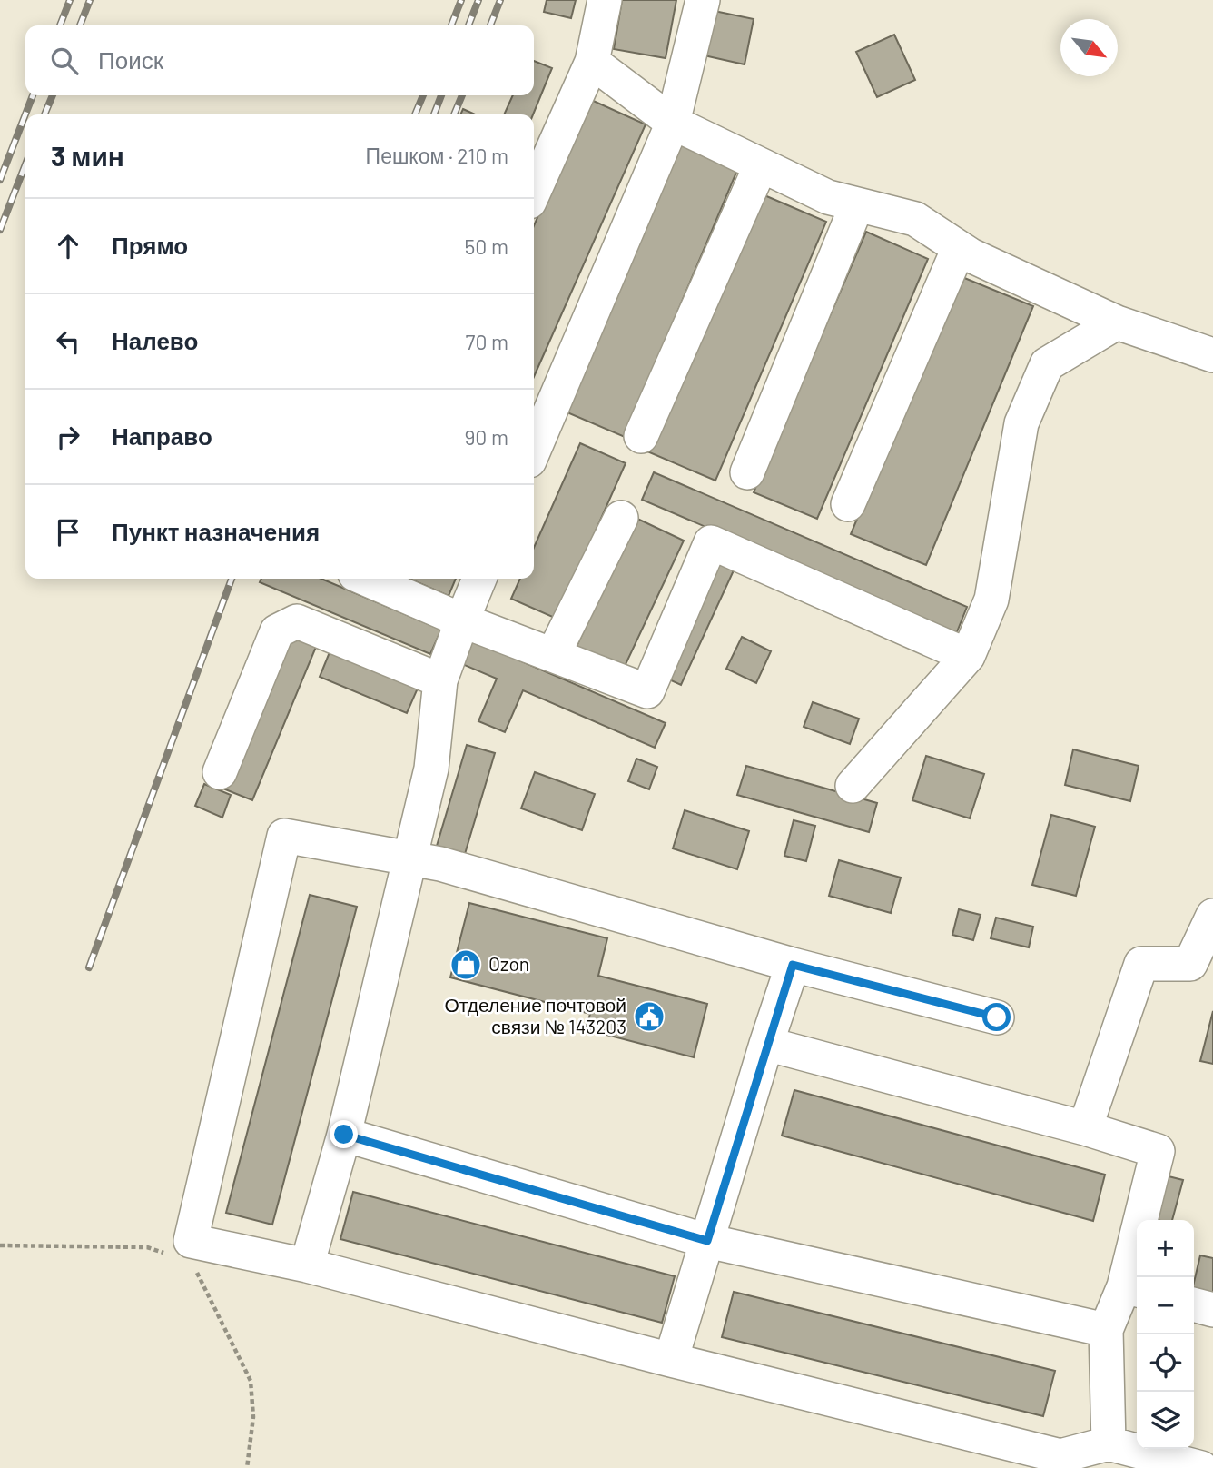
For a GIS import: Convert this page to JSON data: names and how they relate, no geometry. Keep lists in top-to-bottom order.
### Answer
{
  "places": {
    "shop": ["Ozon"],
    "public building": ["Отделение почтовой связи № 143203"]
  },
  "north": "bottom right",
  "page": {
    "search": "Поиск",
    "heading": ["3 мин", "Пешком · 210 m"],
    "list": [
      ["Прямо", "50 m"],
      ["Налево", "70 m"],
      ["Направо", "90 m"],
      "Пункт назначения"
    ],
    "map_buttons": ["+", "−"]
  }
}
